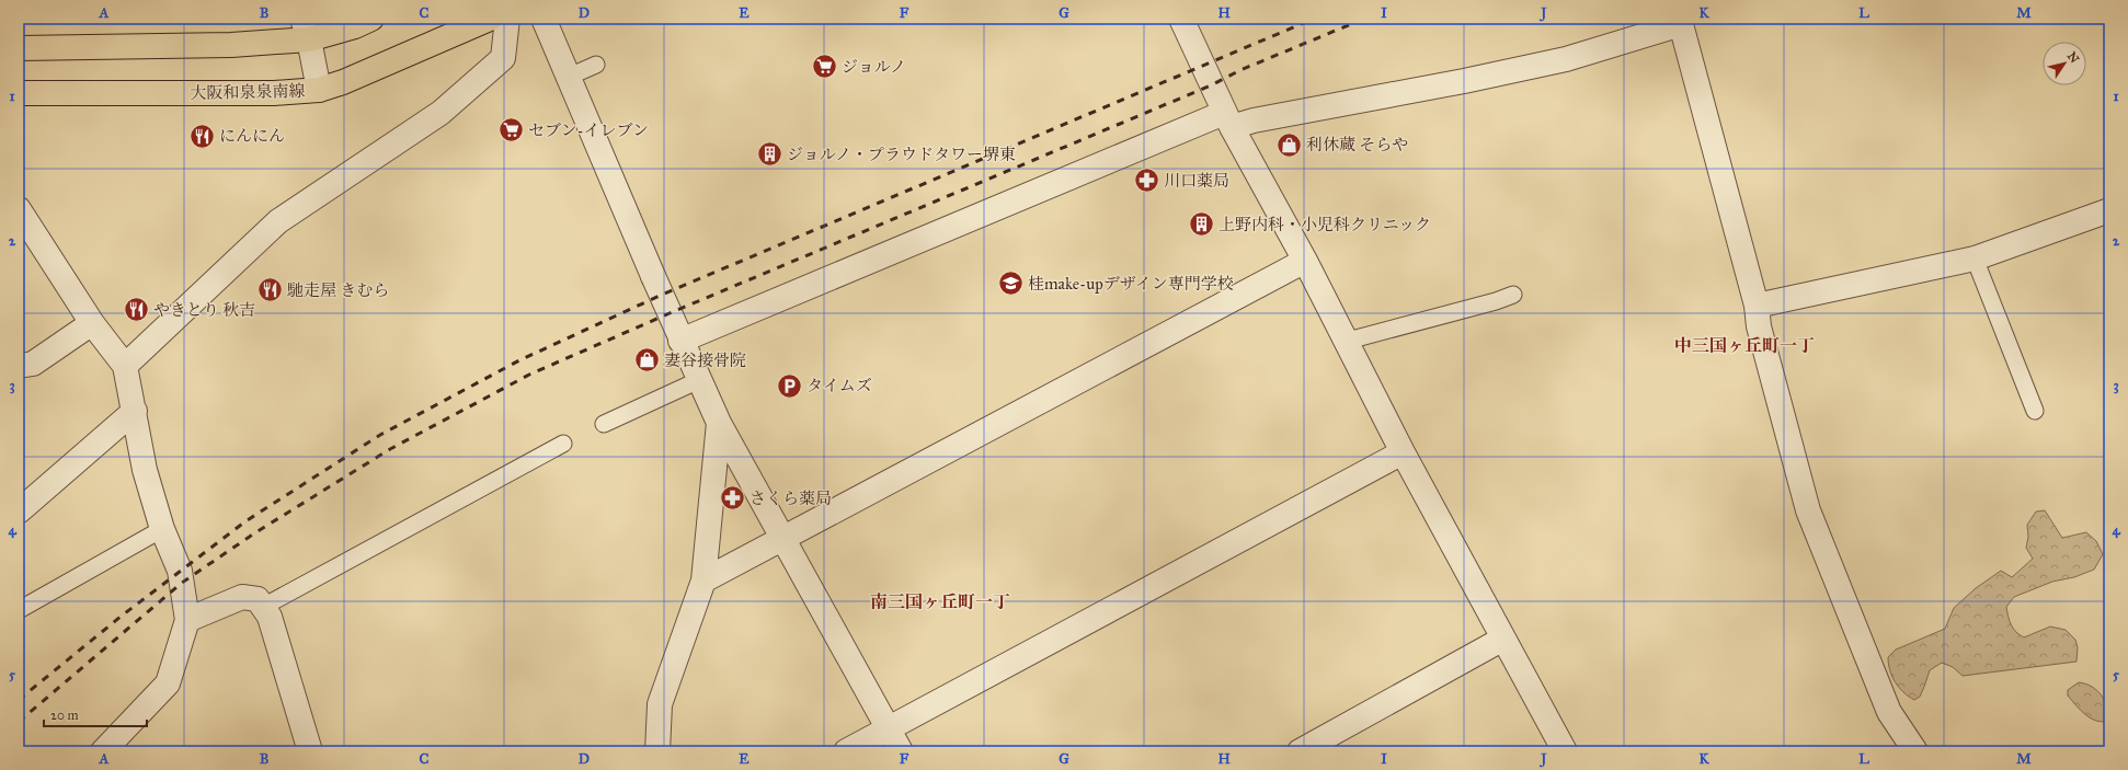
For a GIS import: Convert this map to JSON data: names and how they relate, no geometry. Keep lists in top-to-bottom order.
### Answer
{
  "streets": {
    "main road": ["大阪和泉泉南線"]
  },
  "districts": ["中三国ヶ丘町一丁", "南三国ヶ丘町一丁"],
  "places": {
    "supermarket": ["ジョルノ", "セブン-イレブン"],
    "restaurant": ["にんにん", "馳走屋 きむら", "やきとり 秋吉"],
    "shop": ["利休蔵 そらや", "妻谷接骨院"],
    "building": ["ジョルノ・プラウドタワー堺東", "上野内科・小児科クリニック"],
    "pharmacy": ["川口薬局", "さくら薬局"],
    "school or university": ["桂make-upデザイン専門学校"],
    "parking": ["タイムズ"]
  },
  "scale_bar": "20 m",
  "north": "top right",
  "grid": {
    "columns": [
      "A",
      "B",
      "C",
      "D",
      "E",
      "F",
      "G",
      "H",
      "I",
      "J",
      "K",
      "L",
      "M"
    ],
    "rows": [
      "1",
      "2",
      "3",
      "4",
      "5"
    ]
  }
}
